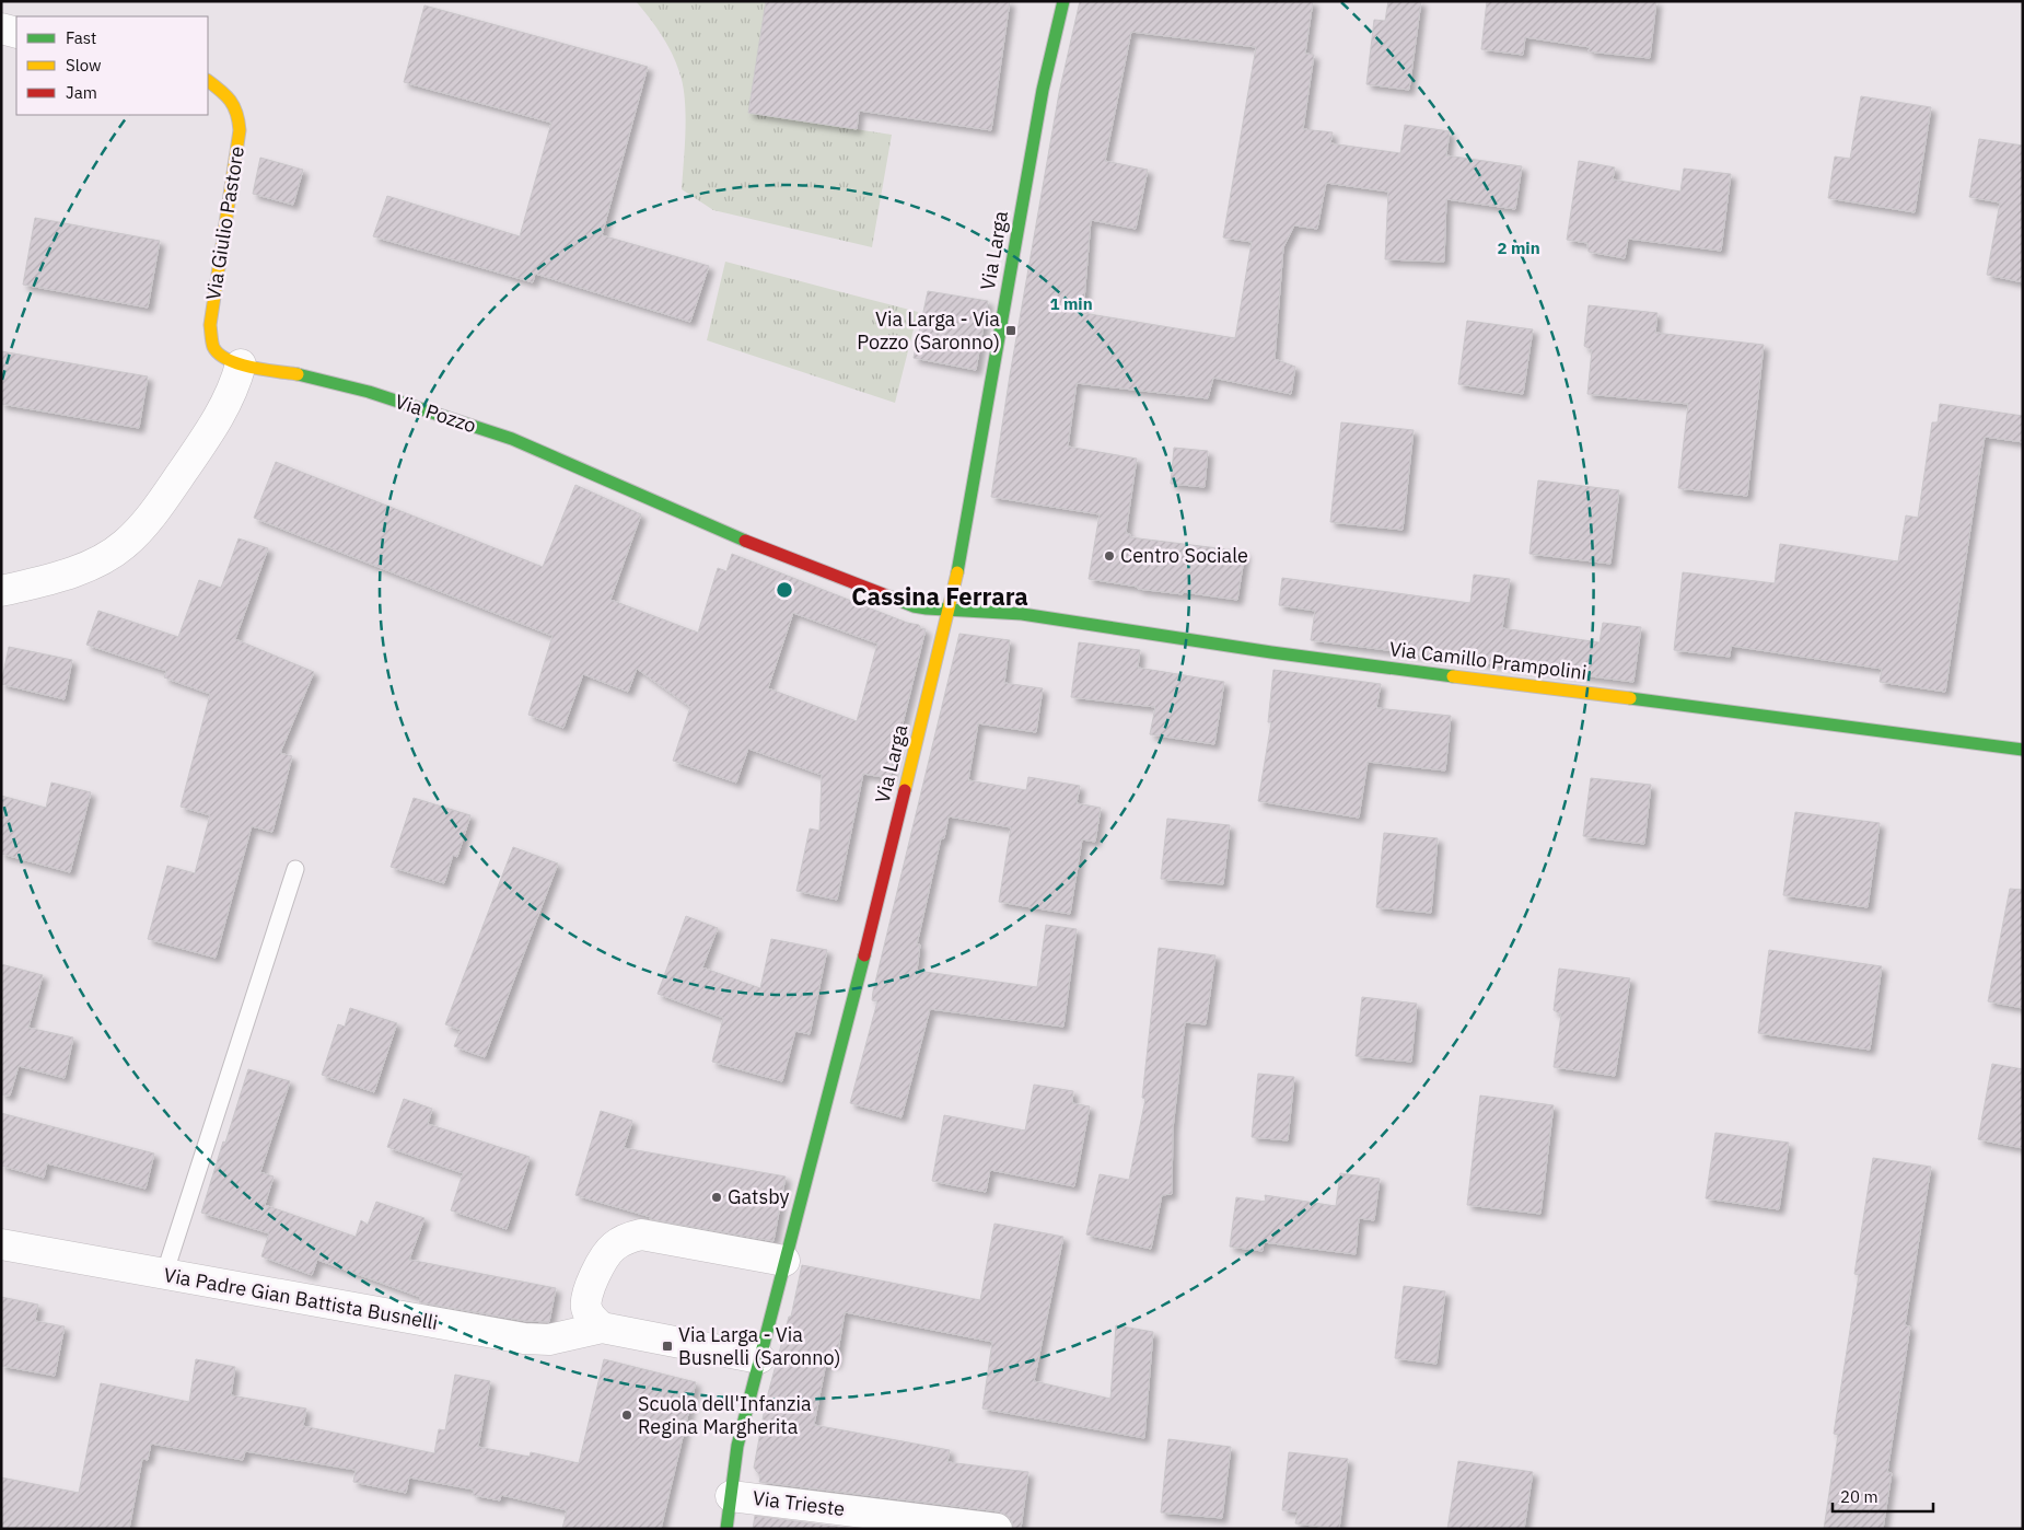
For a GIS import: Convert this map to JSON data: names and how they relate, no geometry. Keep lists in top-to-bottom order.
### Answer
{
  "streets": {
    "street": [
      "Via Giulio Pastore",
      "Via Larga",
      "Via Pozzo",
      "Via Camillo Prampolini",
      "Via Padre Gian Battista Busnelli",
      "Via Trieste"
    ]
  },
  "crossings": [
    ["Via Giulio Pastore", "Via Pozzo"],
    ["Via Larga", "Via Pozzo"],
    ["Via Larga", "Via Camillo Prampolini"],
    ["Via Larga", "Via Padre Gian Battista Busnelli"],
    ["Via Larga", "Via Trieste"],
    ["Via Pozzo", "Via Camillo Prampolini"]
  ],
  "districts": ["Cassina Ferrara"],
  "places": {
    "transit": ["Via Larga - Via Pozzo (Saronno)", "Via Larga - Via Busnelli (Saronno)"],
    "other": ["Centro Sociale", "Gatsby", "Scuola dell'Infanzia Regina Margherita"]
  },
  "legend": ["Fast", "Slow", "Jam"],
  "scale_bar": "20 m",
  "rings": ["2 min", "1 min"]
}
